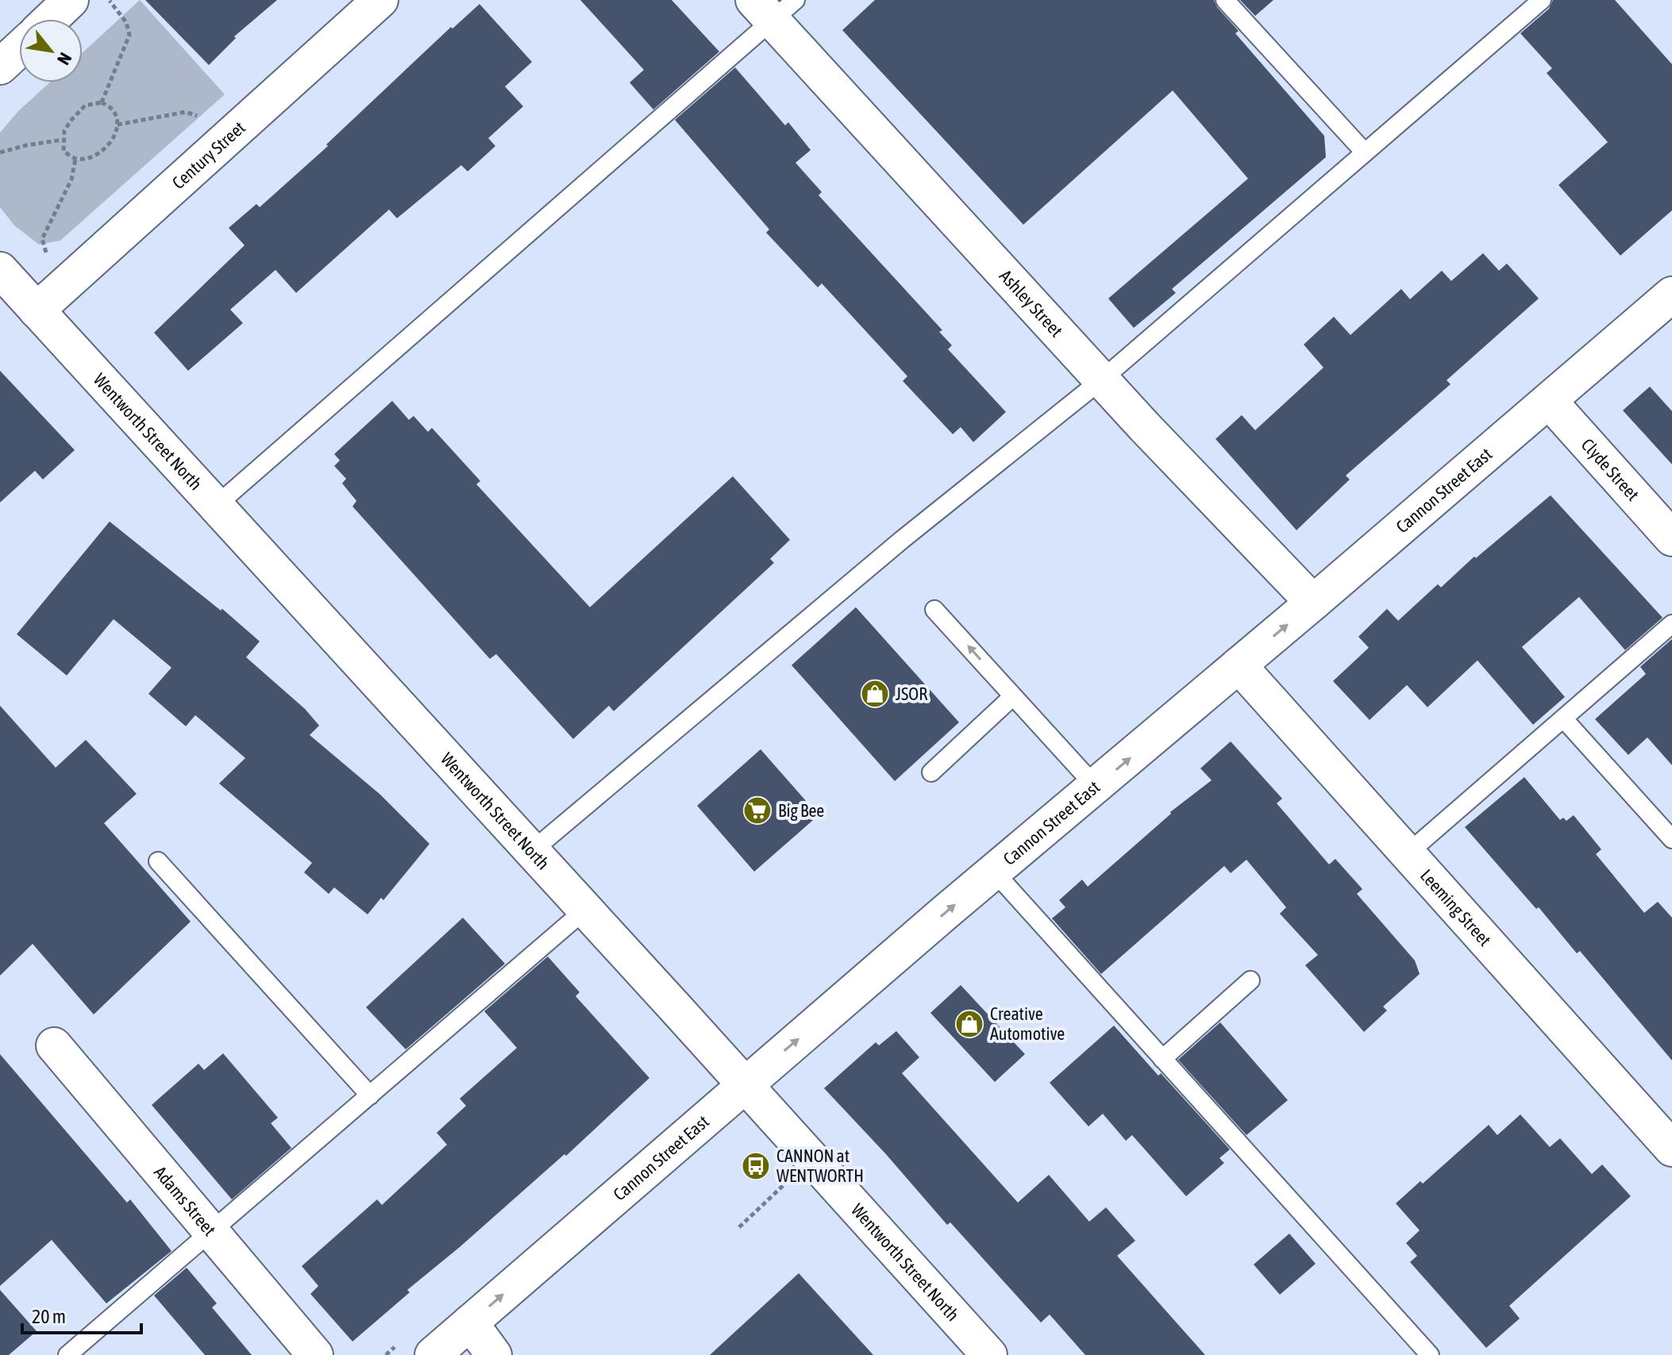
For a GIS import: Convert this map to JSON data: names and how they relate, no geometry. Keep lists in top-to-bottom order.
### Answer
{
  "streets": {
    "main road": [
      "Century Street",
      "Ashley Street",
      "Wentworth Street North",
      "Clyde Street",
      "Cannon Street East",
      "Leeming Street",
      "Adams Street"
    ]
  },
  "crossings": [
    ["Century Street", "Wentworth Street North"],
    ["Ashley Street", "Cannon Street East"],
    ["Wentworth Street North", "Cannon Street East"],
    ["Clyde Street", "Cannon Street East"],
    ["Cannon Street East", "Leeming Street"]
  ],
  "one_way": ["Cannon Street East"],
  "places": {
    "shop": ["JSOR", "Creative Automotive"],
    "supermarket": ["Big Bee"],
    "bus stop": ["CANNON at WENTWORTH"]
  },
  "scale_bar": "20 m",
  "north": "bottom right"
}
